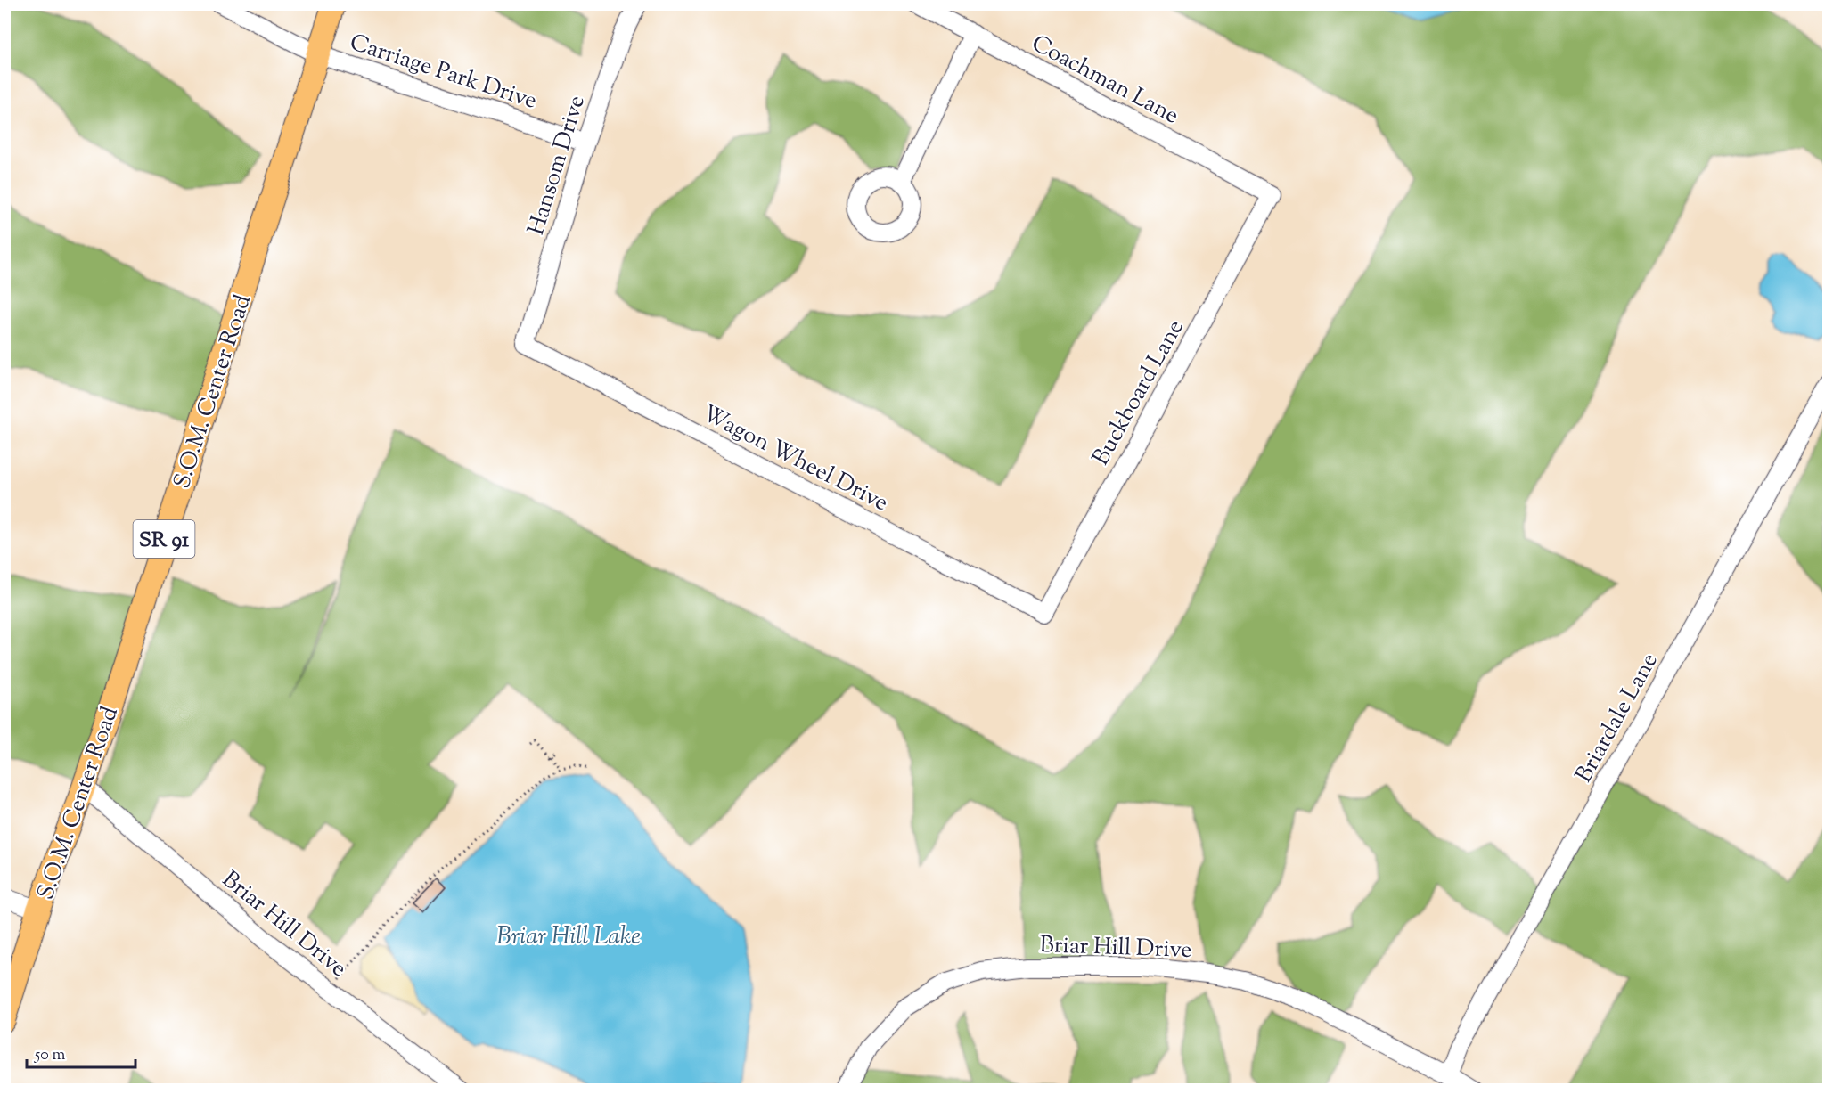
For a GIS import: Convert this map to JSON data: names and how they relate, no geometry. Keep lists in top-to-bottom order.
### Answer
{
  "streets": {
    "main road": ["S.O.M. Center Road", "SR 91"],
    "street": [
      "Carriage Park Drive",
      "Coachman Lane",
      "Hansom Drive",
      "Buckboard Lane",
      "Wagon Wheel Drive",
      "Briardale Lane",
      "Briar Hill Drive"
    ]
  },
  "crossings": [
    ["Carriage Park Drive", "Hansom Drive"],
    ["Carriage Park Drive", "S.O.M. Center Road"],
    ["Coachman Lane", "Buckboard Lane"],
    ["Hansom Drive", "Wagon Wheel Drive"],
    ["S.O.M. Center Road", "Briar Hill Drive"],
    ["Buckboard Lane", "Wagon Wheel Drive"],
    ["Briardale Lane", "Briar Hill Drive"]
  ],
  "water": ["Briar Hill Lake"],
  "scale_bar": "50 m"
}
